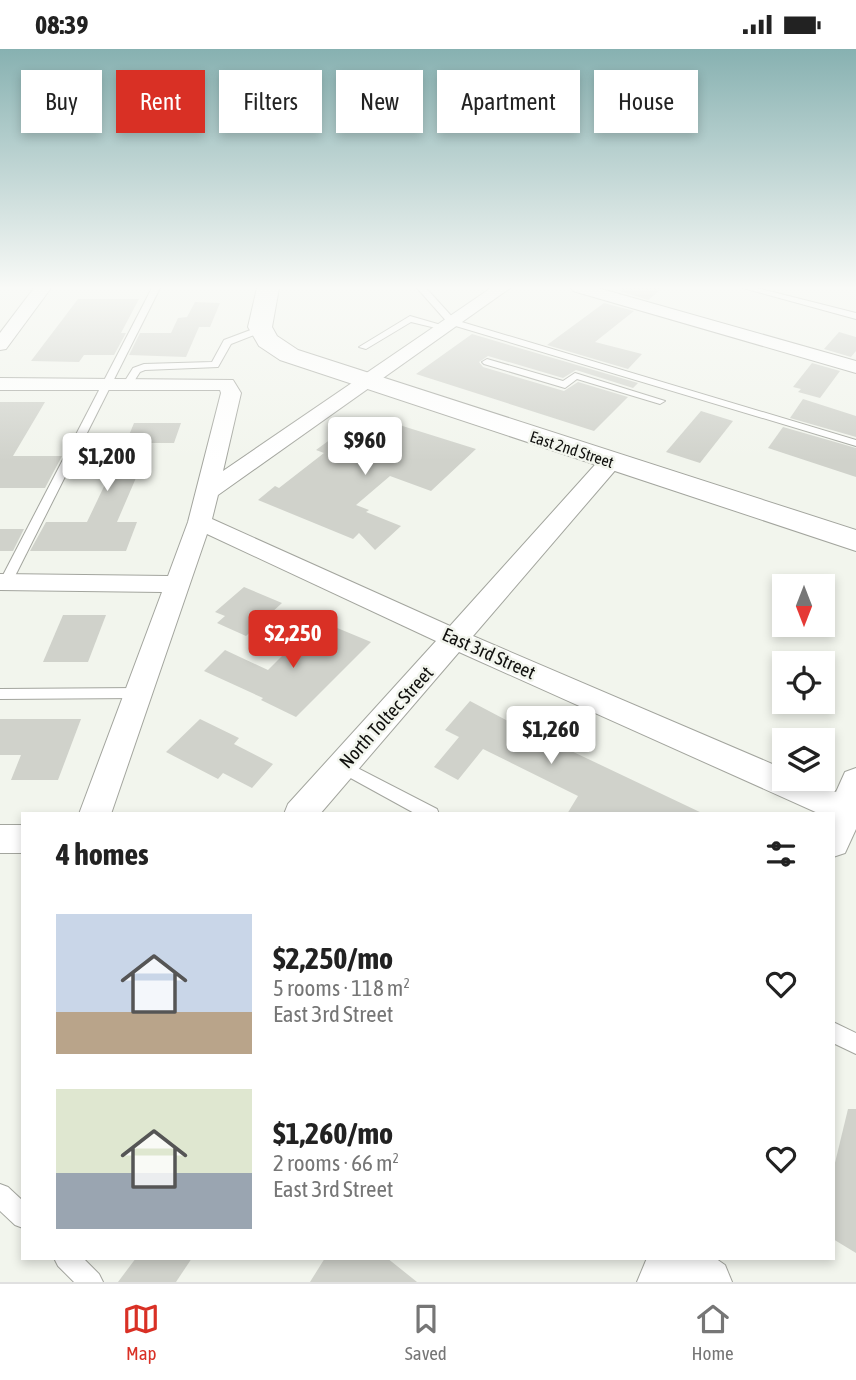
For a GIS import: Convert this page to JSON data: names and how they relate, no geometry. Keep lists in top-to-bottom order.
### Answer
{
  "streets": {
    "main road": ["East 2nd Street"],
    "street": ["East 3rd Street", "North Toltec Street"]
  },
  "crossings": [
    ["East 2nd Street", "North Toltec Street"],
    ["East 3rd Street", "North Toltec Street"]
  ],
  "north": "bottom",
  "page": {
    "status": "08:39",
    "chip": [
      "Buy",
      "Rent",
      "Filters",
      "New",
      "Apartment",
      "House"
    ],
    "price": [
      "$960",
      "$1,200",
      "$2,250",
      "$1,260"
    ],
    "heading": "4 homes",
    "list": [
      {
        "name": "$2,250/mo",
        "note": "5 rooms · 118 m² · East 3rd Street"
      },
      {
        "name": "$1,260/mo",
        "note": "2 rooms · 66 m² · East 3rd Street"
      }
    ],
    "tabs": ["Map", "Saved", "Home"]
  }
}
